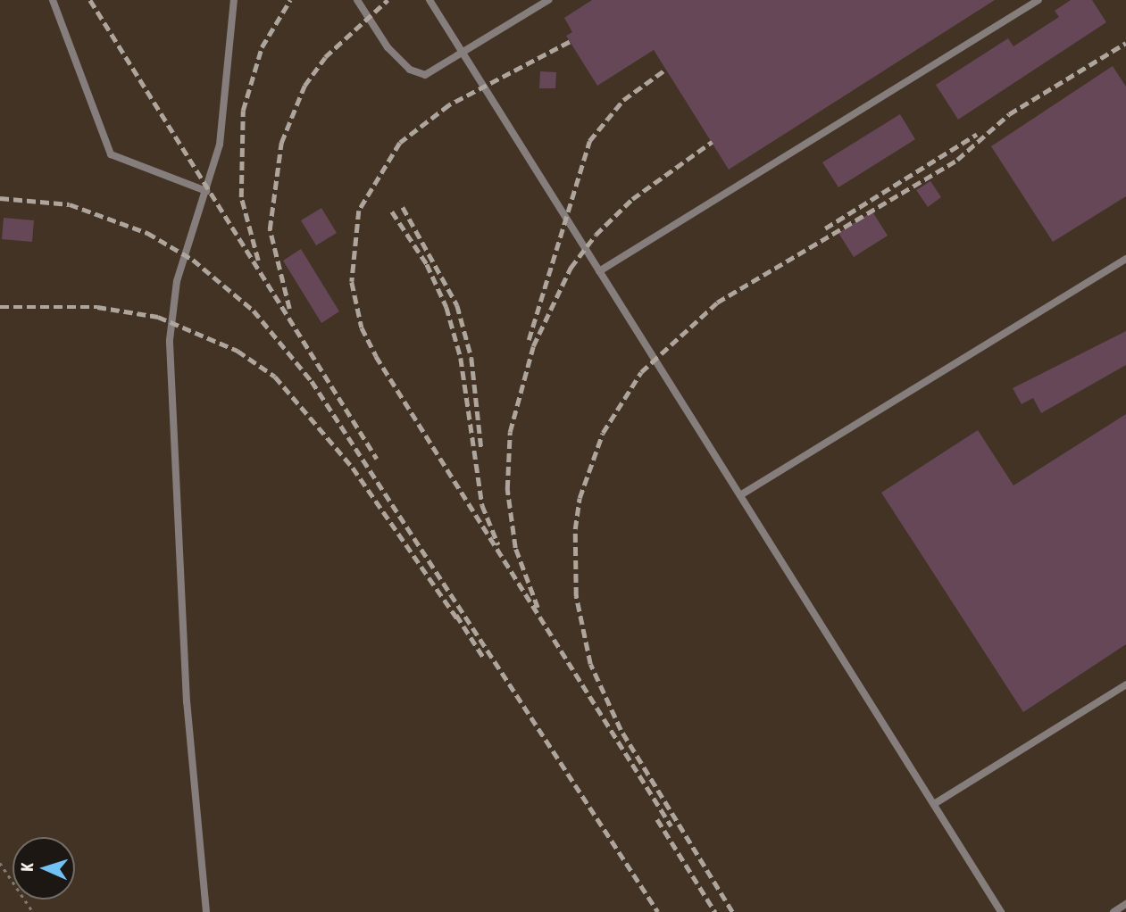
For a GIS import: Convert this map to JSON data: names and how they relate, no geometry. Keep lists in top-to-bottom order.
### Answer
{
  "north": "left"
}
